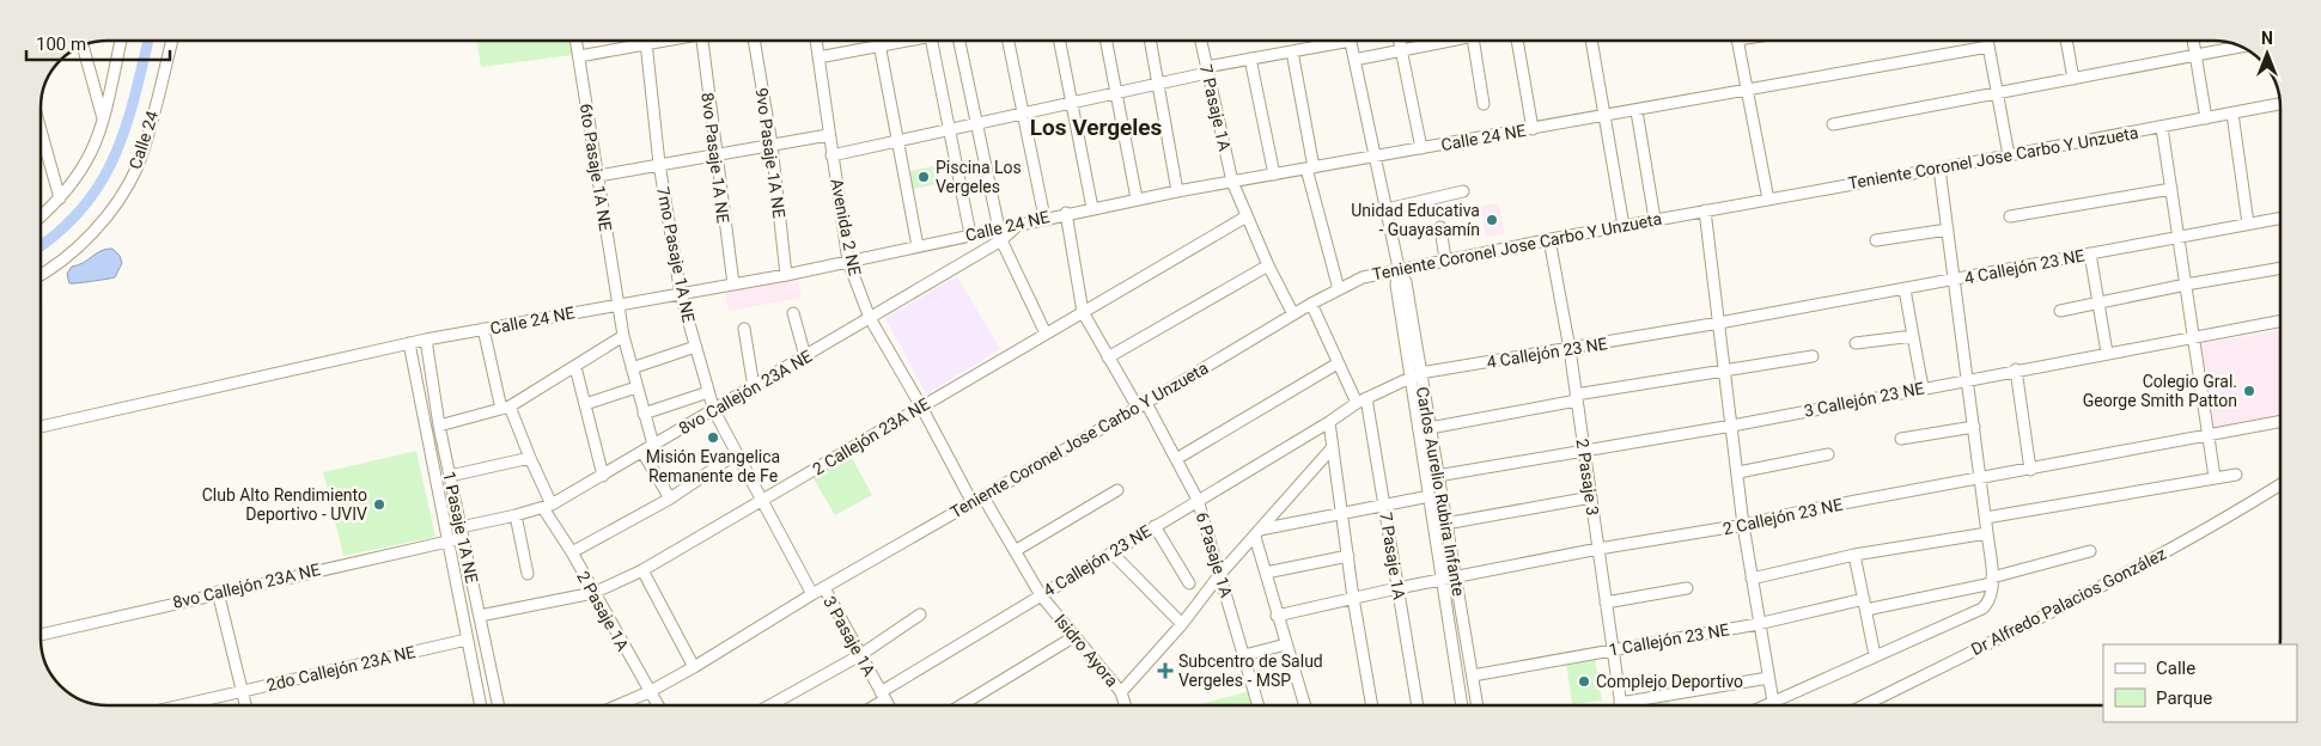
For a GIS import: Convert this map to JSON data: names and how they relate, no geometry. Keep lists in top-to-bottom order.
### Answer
{
  "streets": {
    "street": [
      "7 Pasaje 1A",
      "Calle 24 NE",
      "Calle 24",
      "9vo Pasaje 1A NE",
      "8vo Pasaje 1A NE",
      "Teniente Coronel Jose Carbo Y Unzueta",
      "6to Pasaje 1A NE",
      "Avenida 2 NE",
      "7mo Pasaje 1A NE",
      "4 Callejón 23 NE",
      "8vo Callejón 23A NE",
      "3 Callejón 23 NE",
      "2 Callejón 23A NE",
      "2 Pasaje 3",
      "Carlos Aurelio Rubira Infante",
      "2 Callejón 23 NE",
      "1 Pasaje 1A NE",
      "6 Pasaje 1A",
      "Dr Alfredo Palacios González",
      "2 Pasaje 1A",
      "3 Pasaje 1A",
      "1 Callejón 23 NE",
      "Isidro Ayora",
      "2do Callejón 23A NE"
    ]
  },
  "crossings": [
    ["7 Pasaje 1A", "Calle 24 NE"],
    ["7 Pasaje 1A", "Teniente Coronel Jose Carbo Y Unzueta"],
    ["7 Pasaje 1A", "4 Callejón 23 NE"],
    ["7 Pasaje 1A", "2 Callejón 23A NE"],
    ["7 Pasaje 1A", "2 Callejón 23 NE"],
    ["Calle 24 NE", "9vo Pasaje 1A NE"],
    ["Calle 24 NE", "8vo Pasaje 1A NE"],
    ["Calle 24 NE", "6to Pasaje 1A NE"],
    ["Calle 24 NE", "Avenida 2 NE"],
    ["Calle 24 NE", "7mo Pasaje 1A NE"],
    ["Calle 24 NE", "8vo Callejón 23A NE"],
    ["Calle 24 NE", "1 Pasaje 1A NE"],
    ["Calle 24 NE", "6 Pasaje 1A"],
    ["Calle 24 NE", "2 Pasaje 1A"],
    ["Teniente Coronel Jose Carbo Y Unzueta", "Avenida 2 NE"],
    ["Teniente Coronel Jose Carbo Y Unzueta", "7mo Pasaje 1A NE"],
    ["Teniente Coronel Jose Carbo Y Unzueta", "2 Pasaje 3"],
    ["Teniente Coronel Jose Carbo Y Unzueta", "6 Pasaje 1A"],
    ["Teniente Coronel Jose Carbo Y Unzueta", "2 Pasaje 1A"],
    ["Teniente Coronel Jose Carbo Y Unzueta", "3 Pasaje 1A"],
    ["Teniente Coronel Jose Carbo Y Unzueta", "Isidro Ayora"],
    ["6to Pasaje 1A NE", "8vo Callejón 23A NE"],
    ["Avenida 2 NE", "8vo Callejón 23A NE"],
    ["Avenida 2 NE", "2 Callejón 23A NE"],
    ["Avenida 2 NE", "Isidro Ayora"],
    ["7mo Pasaje 1A NE", "8vo Callejón 23A NE"],
    ["7mo Pasaje 1A NE", "2 Callejón 23A NE"],
    ["4 Callejón 23 NE", "2 Pasaje 3"],
    ["4 Callejón 23 NE", "Carlos Aurelio Rubira Infante"],
    ["4 Callejón 23 NE", "6 Pasaje 1A"],
    ["4 Callejón 23 NE", "3 Pasaje 1A"],
    ["4 Callejón 23 NE", "Isidro Ayora"],
    ["8vo Callejón 23A NE", "1 Pasaje 1A NE"],
    ["8vo Callejón 23A NE", "2 Pasaje 1A"],
    ["3 Callejón 23 NE", "2 Pasaje 3"],
    ["3 Callejón 23 NE", "Carlos Aurelio Rubira Infante"],
    ["2 Callejón 23A NE", "1 Pasaje 1A NE"],
    ["2 Callejón 23A NE", "6 Pasaje 1A"],
    ["2 Callejón 23A NE", "2 Pasaje 1A"],
    ["2 Pasaje 3", "2 Callejón 23 NE"],
    ["2 Pasaje 3", "1 Callejón 23 NE"],
    ["Carlos Aurelio Rubira Infante", "2 Callejón 23 NE"],
    ["Carlos Aurelio Rubira Infante", "1 Callejón 23 NE"],
    ["1 Pasaje 1A NE", "2do Callejón 23A NE"]
  ],
  "districts": ["Los Vergeles"],
  "places": {
    "other": [
      "Piscina Los Vergeles",
      "Unidad Educativa - Guayasamín",
      "Colegio Gral. George Smith Patton",
      "Misión Evangelica Remanente de Fe",
      "Club Alto Rendimiento Deportivo - UVIV",
      "Complejo Deportivo"
    ],
    "health": ["Subcentro de Salud Vergeles - MSP"]
  },
  "legend": ["Calle", "Parque"],
  "scale_bar": "100 m",
  "north": "top"
}
